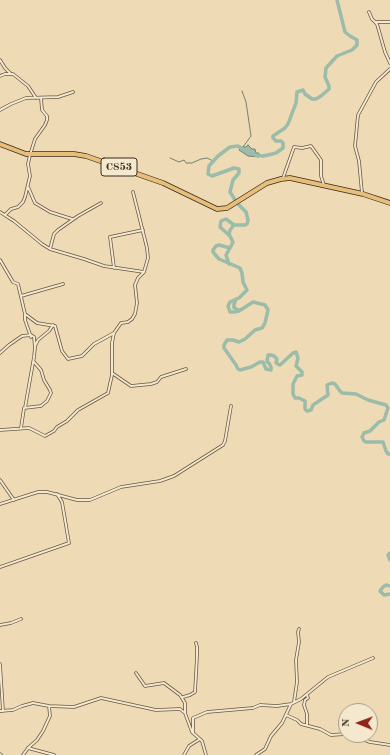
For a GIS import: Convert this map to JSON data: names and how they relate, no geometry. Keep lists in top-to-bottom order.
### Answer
{
  "streets": {
    "main road": ["C853"]
  },
  "north": "left"
}
